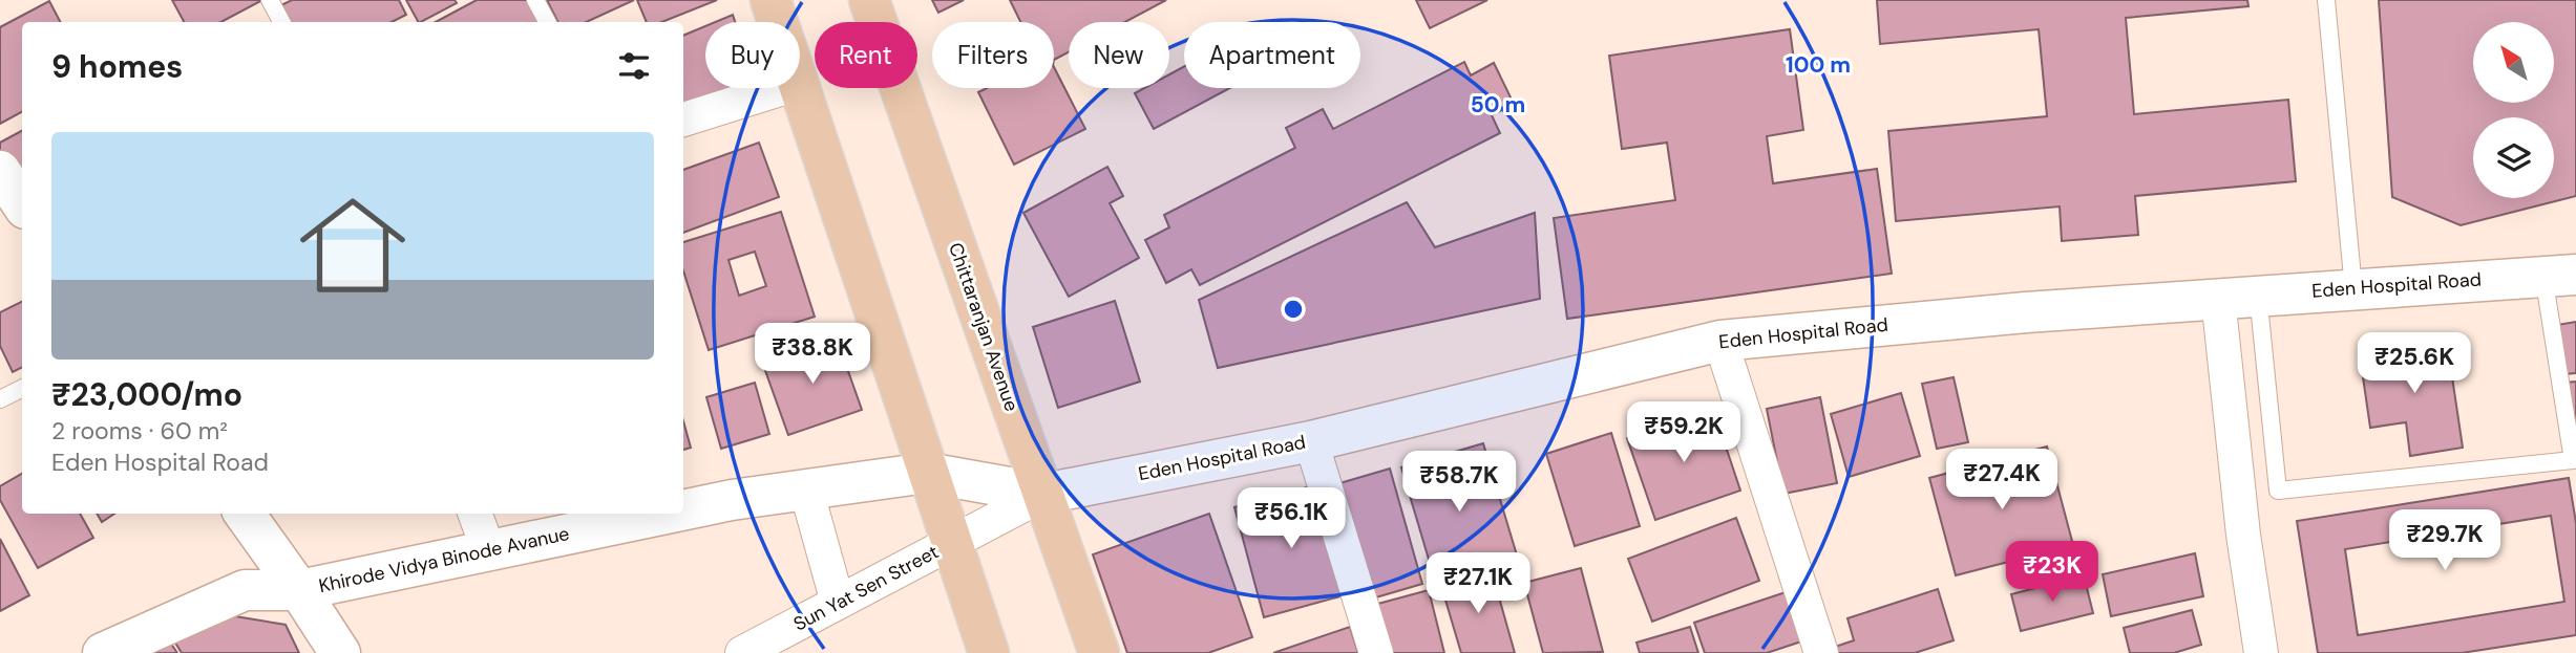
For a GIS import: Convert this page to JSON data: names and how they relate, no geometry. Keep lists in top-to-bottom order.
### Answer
{
  "streets": {
    "main road": ["Chittaranjan Avenue"],
    "street": ["Eden Hospital Road", "Khirode Vidya Binode Avanue", "Sun Yat Sen Street"]
  },
  "crossings": [
    ["Eden Hospital Road", "Chittaranjan Avenue"],
    ["Eden Hospital Road", "Khirode Vidya Binode Avanue"],
    ["Eden Hospital Road", "Sun Yat Sen Street"],
    ["Chittaranjan Avenue", "Khirode Vidya Binode Avanue"],
    ["Chittaranjan Avenue", "Sun Yat Sen Street"],
    ["Khirode Vidya Binode Avanue", "Sun Yat Sen Street"]
  ],
  "north": "top left",
  "page": {
    "chip": [
      "Buy",
      "Rent",
      "Filters",
      "New",
      "Apartment"
    ],
    "heading": "9 homes",
    "list": [
      {
        "name": "₹23,000/mo",
        "note": "2 rooms · 60 m² · Eden Hospital Road"
      }
    ],
    "price": [
      "₹38.8K",
      "₹25.6K",
      "₹59.2K",
      "₹27.4K",
      "₹58.7K",
      "₹56.1K",
      "₹29.7K",
      "₹23K",
      "₹27.1K"
    ]
  },
  "rings": ["100 m", "50 m"]
}
